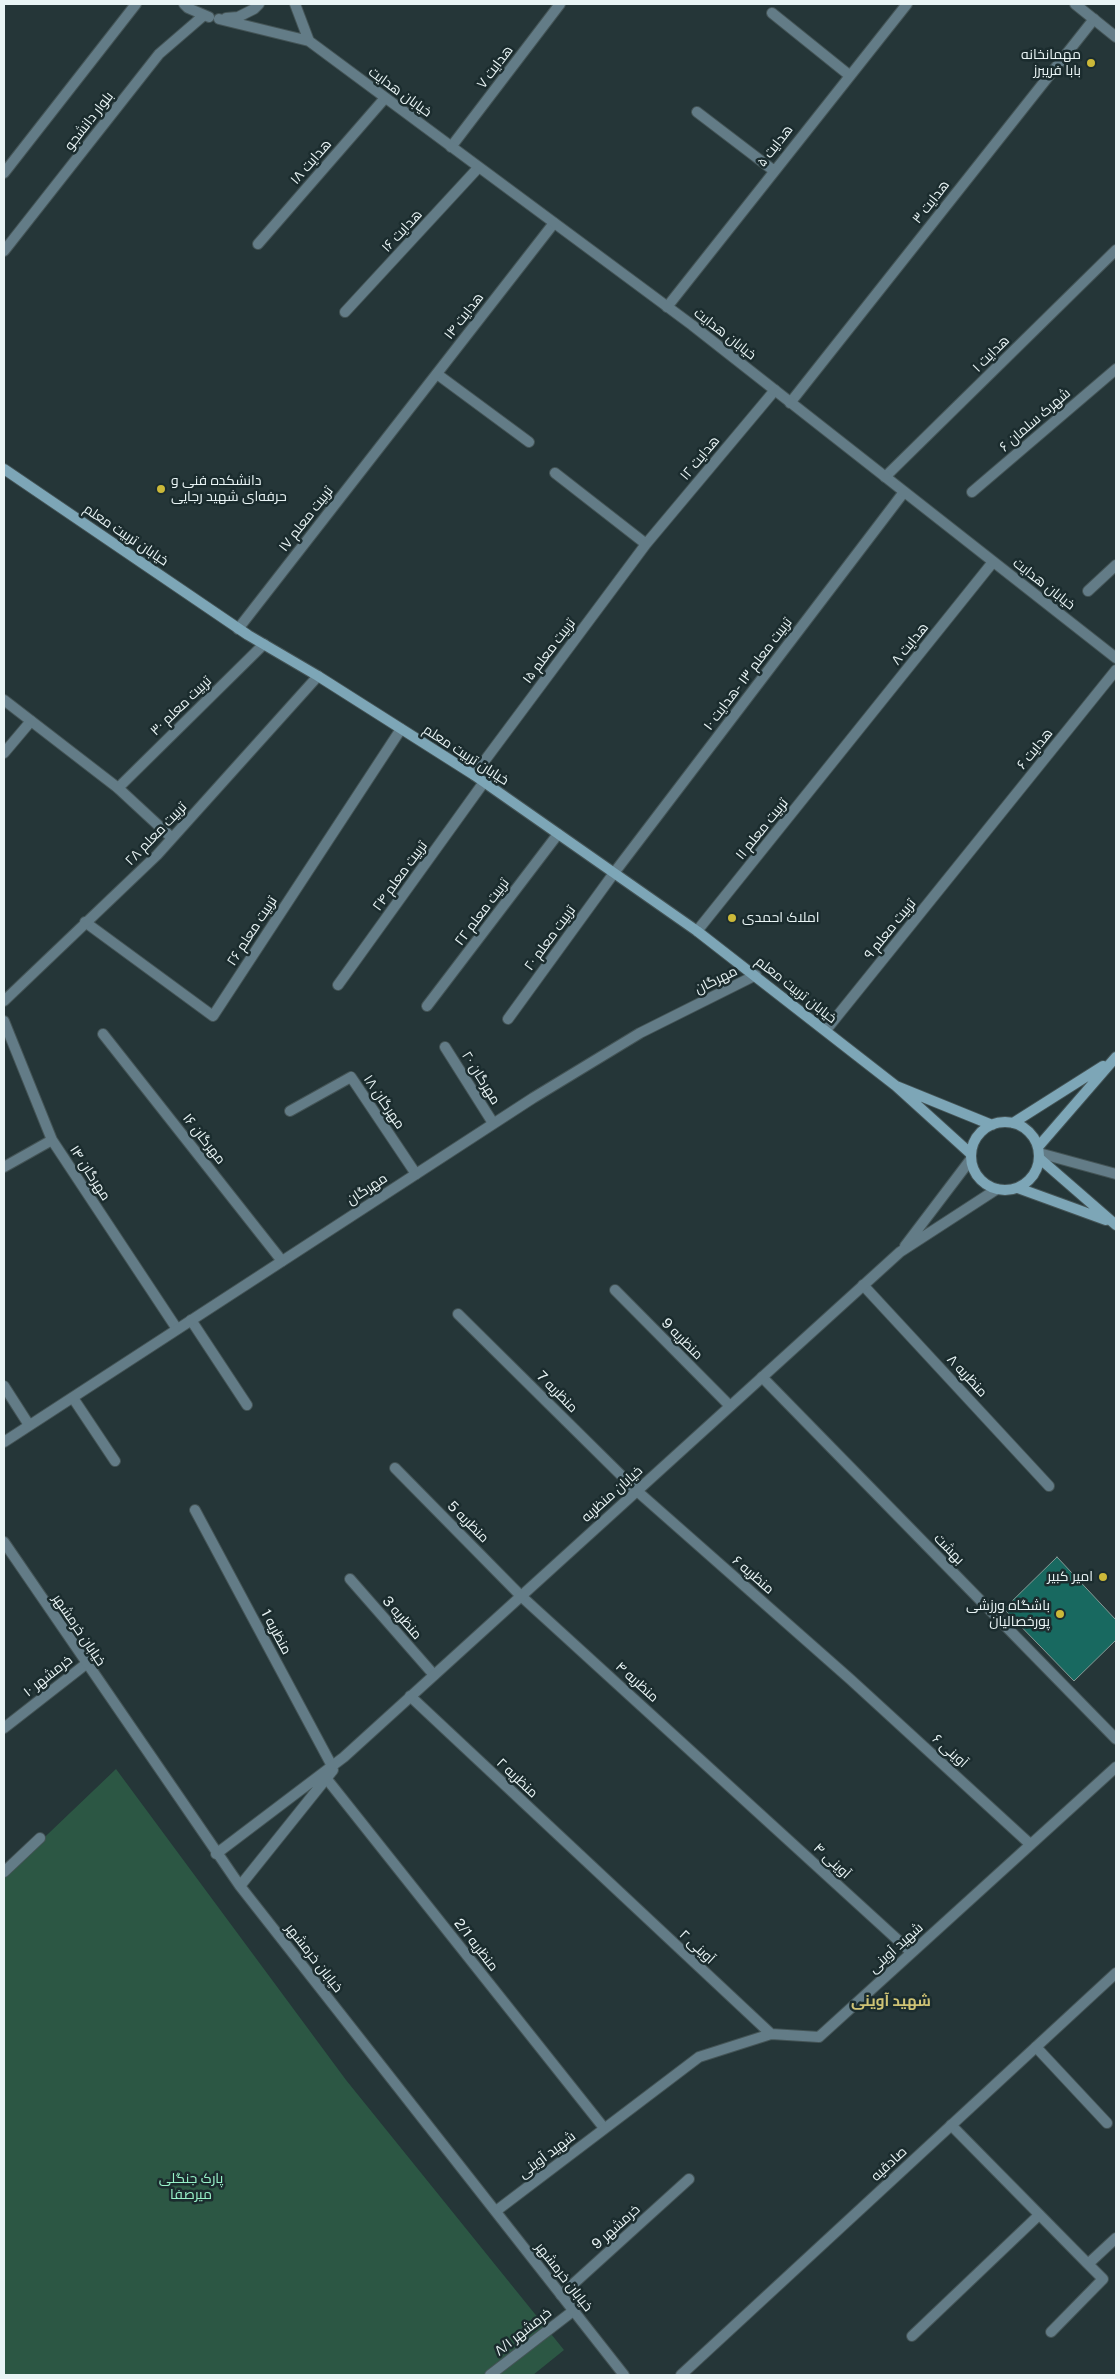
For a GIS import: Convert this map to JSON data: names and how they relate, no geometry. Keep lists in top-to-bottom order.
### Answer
{
  "streets": {
    "main road": ["خیابان تربیت معلم"],
    "street": [
      "هدایت ۷",
      "خیابان هدایت",
      "بلوار دانشجو",
      "هدایت ۵",
      "هدایت ۱۸",
      "هدایت ۳",
      "هدایت ۱۶",
      "هدایت ۱۴",
      "هدایت ۱",
      "شهرک سلمان ۶",
      "هدایت ۱۲",
      "تربیت معلم ۱۷",
      "هدایت ۸",
      "تربیت معلم ۱۵",
      "تربیت معلم ۱۳ -هدایت ۱۰",
      "تربیت معلم ۳۰",
      "هدایت ۶",
      "تربیت معلم ۱۱",
      "تربیت معلم ۲۸",
      "تربیت معلم ۲۴",
      "تربیت معلم ۲۲",
      "تربیت معلم ۹",
      "تربیت معلم ۲۶",
      "تربیت معلم ۲۰",
      "مهرگان",
      "مهرگان ۲۰",
      "مهرگان ۱۸",
      "مهرگان ۱۶",
      "مهرگان ۱۴",
      "منظریه 9",
      "منظریه ۸",
      "منظریه 7",
      "خیابان منظریه",
      "منظریه 5",
      "بهشت",
      "منظریه ۶",
      "منظریه 3",
      "خیابان خرمشهر",
      "منظریه 1",
      "خرمشهر ۱۰",
      "منظریه ۴",
      "آوینی ۶",
      "منظریه ۲",
      "آوینی ۴",
      "منظریه 2/1",
      "آوینی ۲",
      "شهید آوینی",
      "صادقیه",
      "خرمشهر 9",
      "خرمشهر ۸/۱"
    ]
  },
  "crossings": [
    ["هدایت ۷", "خیابان هدایت"],
    ["خیابان هدایت", "هدایت ۵"],
    ["خیابان هدایت", "هدایت ۱۸"],
    ["خیابان هدایت", "هدایت ۳"],
    ["خیابان هدایت", "هدایت ۱۶"],
    ["خیابان هدایت", "هدایت ۱۴"],
    ["خیابان هدایت", "هدایت ۱"],
    ["خیابان هدایت", "هدایت ۱۲"],
    ["خیابان هدایت", "هدایت ۸"],
    ["خیابان هدایت", "تربیت معلم ۱۳ -هدایت ۱۰"],
    ["هدایت ۱۴", "تربیت معلم ۱۷"],
    ["هدایت ۱۲", "تربیت معلم ۱۵"],
    ["تربیت معلم ۱۷", "خیابان تربیت معلم"],
    ["خیابان تربیت معلم", "تربیت معلم ۱۵"],
    ["خیابان تربیت معلم", "تربیت معلم ۱۳ -هدایت ۱۰"],
    ["خیابان تربیت معلم", "تربیت معلم ۳۰"],
    ["خیابان تربیت معلم", "تربیت معلم ۱۱"],
    ["خیابان تربیت معلم", "تربیت معلم ۲۸"],
    ["خیابان تربیت معلم", "تربیت معلم ۲۴"],
    ["خیابان تربیت معلم", "تربیت معلم ۲۲"],
    ["خیابان تربیت معلم", "تربیت معلم ۹"],
    ["خیابان تربیت معلم", "تربیت معلم ۲۶"],
    ["خیابان تربیت معلم", "تربیت معلم ۲۰"],
    ["خیابان تربیت معلم", "مهرگان"],
    ["هدایت ۸", "تربیت معلم ۱۱"],
    ["تربیت معلم ۱۳ -هدایت ۱۰", "تربیت معلم ۲۰"],
    ["هدایت ۶", "تربیت معلم ۹"],
    ["تربیت معلم ۲۸", "تربیت معلم ۲۶"],
    ["مهرگان", "مهرگان ۲۰"],
    ["مهرگان", "مهرگان ۱۸"],
    ["مهرگان", "مهرگان ۱۶"],
    ["مهرگان", "مهرگان ۱۴"],
    ["منظریه 9", "خیابان منظریه"],
    ["منظریه ۸", "خیابان منظریه"],
    ["منظریه 7", "خیابان منظریه"],
    ["منظریه 7", "منظریه ۶"],
    ["خیابان منظریه", "منظریه 5"],
    ["خیابان منظریه", "بهشت"],
    ["خیابان منظریه", "منظریه ۶"],
    ["خیابان منظریه", "منظریه 3"],
    ["خیابان منظریه", "منظریه ۴"],
    ["خیابان منظریه", "منظریه ۲"],
    ["منظریه 5", "منظریه ۴"],
    ["منظریه ۶", "آوینی ۶"],
    ["خیابان خرمشهر", "خرمشهر ۱۰"],
    ["خیابان خرمشهر", "شهید آوینی"],
    ["خیابان خرمشهر", "خرمشهر 9"],
    ["خیابان خرمشهر", "خرمشهر ۸/۱"],
    ["منظریه ۴", "آوینی ۴"],
    ["آوینی ۶", "شهید آوینی"],
    ["منظریه ۲", "آوینی ۲"],
    ["آوینی ۴", "شهید آوینی"],
    ["منظریه 2/1", "شهید آوینی"],
    ["آوینی ۲", "شهید آوینی"]
  ],
  "districts": ["شهید آوینی"],
  "parks": ["پارک جنگلی میرصفا"],
  "places": [
    "مهمانخانه بابا فریبرز",
    "دانشکده فنی و حرفه‌ای شهید رجایی",
    "املاک احمدی",
    "امیر کبیر",
    "باشگاه ورزشی پورخصالیان"
  ]
}
